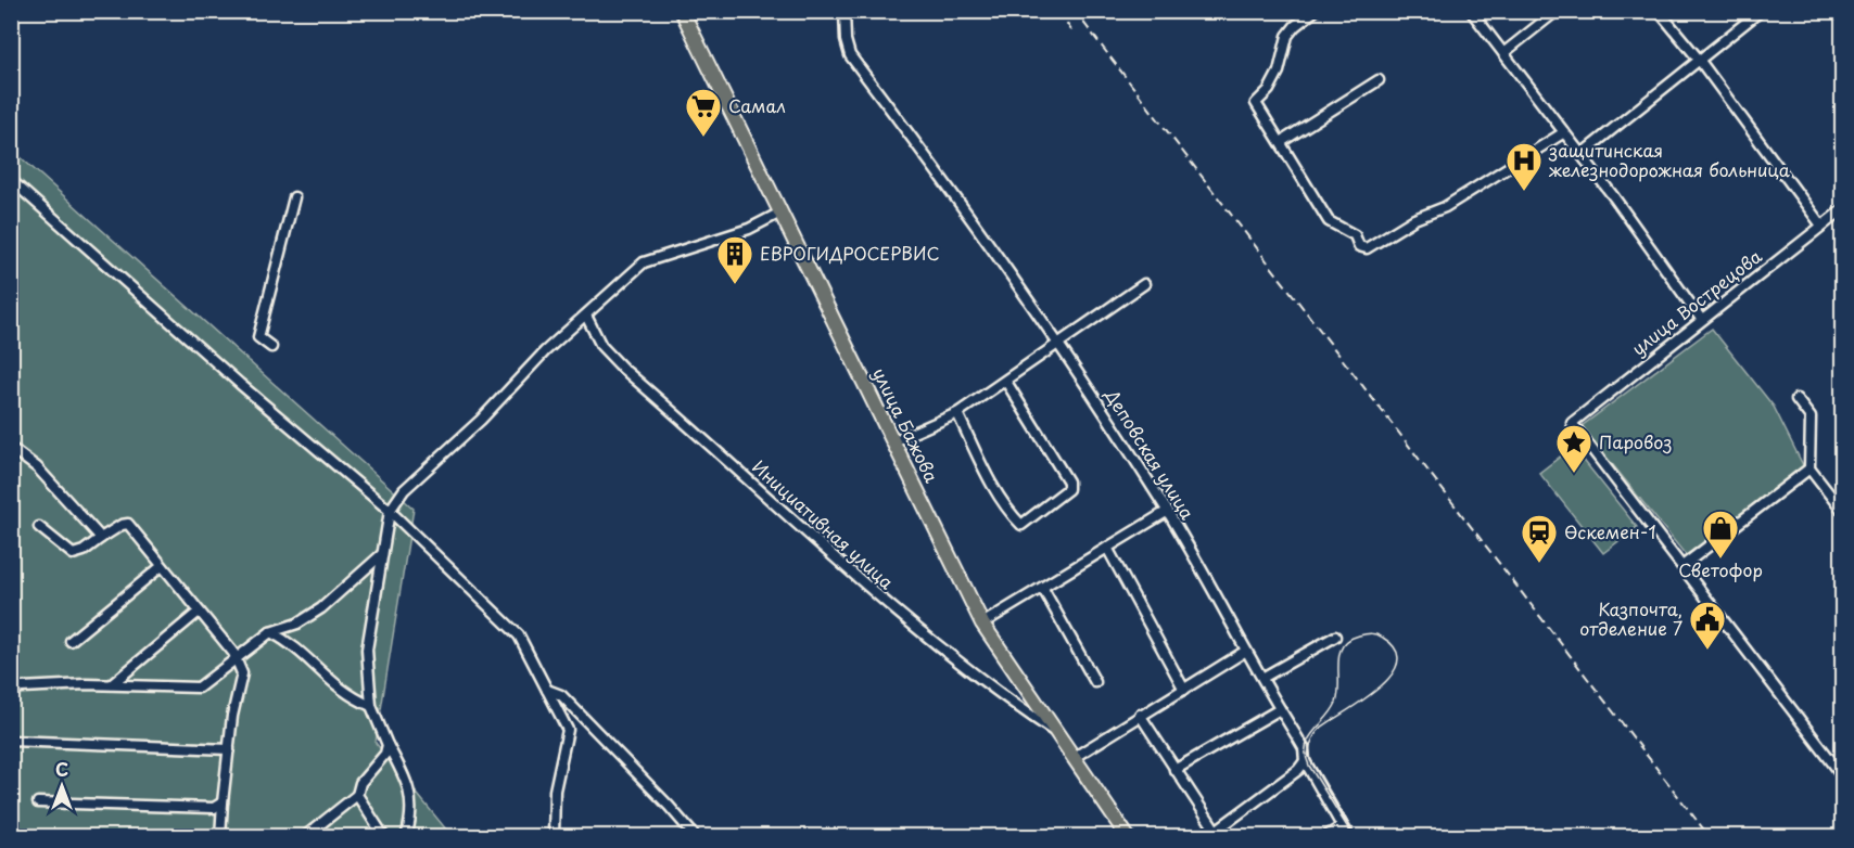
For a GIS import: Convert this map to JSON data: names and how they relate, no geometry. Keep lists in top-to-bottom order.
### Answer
{
  "streets": {
    "highway": ["улица Бажова"],
    "street": ["улица Вострецова", "Деповская улица", "Инициативная улица"]
  },
  "crossings": [
    ["улица Бажова", "Инициативная улица"]
  ],
  "places": {
    "supermarket": ["Самал"],
    "hospital": ["защитинская железнодорожная больница"],
    "building": ["ЕВРОГИДРОСЕРВИС"],
    "place": ["Паровоз"],
    "shop": ["Светофор"],
    "station": ["Өскемен-1"],
    "public building": ["Казпочта, отделение 7"]
  },
  "north": "top"
}
